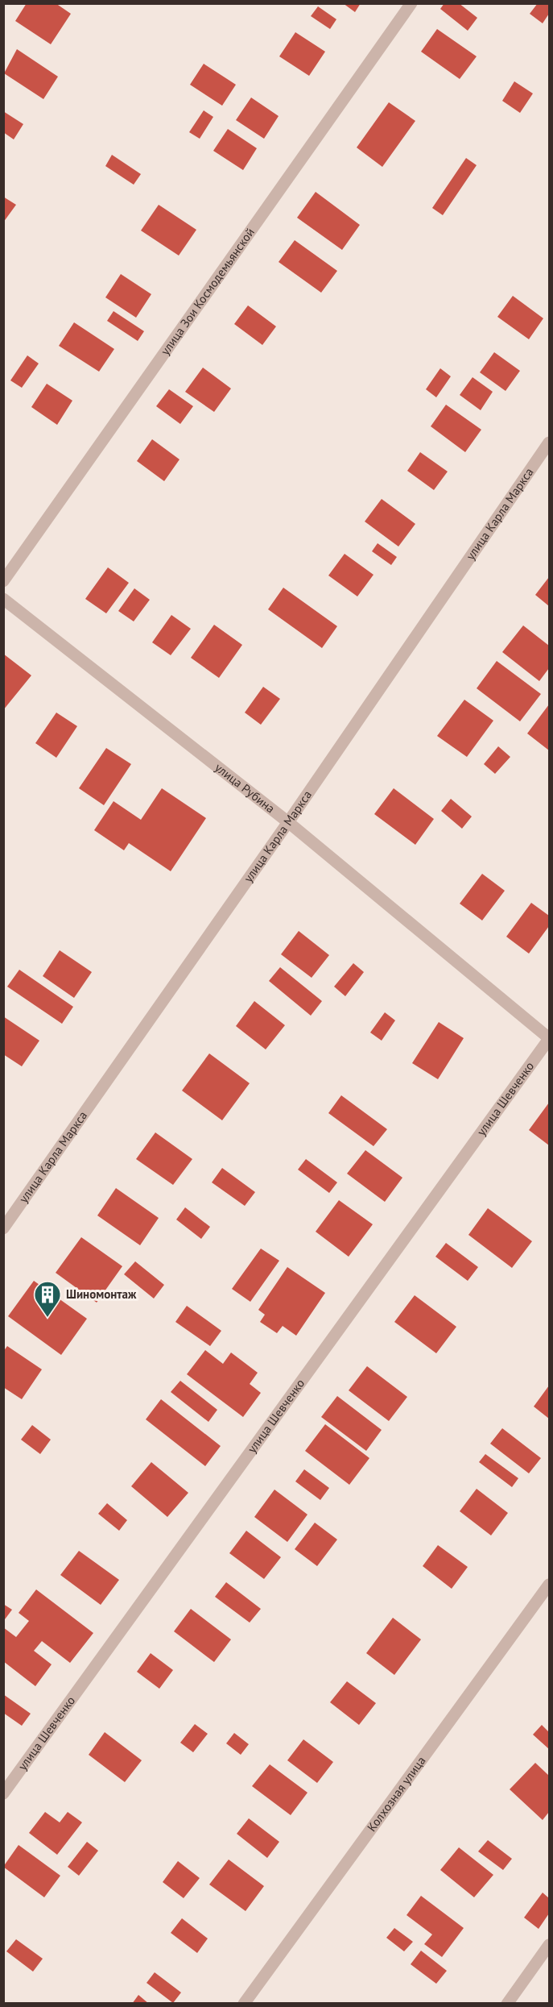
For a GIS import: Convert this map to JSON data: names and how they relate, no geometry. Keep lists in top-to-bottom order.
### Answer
{
  "streets": {
    "street": [
      "улица Зои Космодемьянской",
      "улица Карла Маркса",
      "улица Рубина",
      "улица Шевченко",
      "Колхозная улица"
    ]
  },
  "crossings": [
    ["улица Карла Маркса", "улица Рубина"],
    ["улица Рубина", "улица Шевченко"]
  ],
  "places": {
    "building": ["Шиномонтаж"]
  }
}
